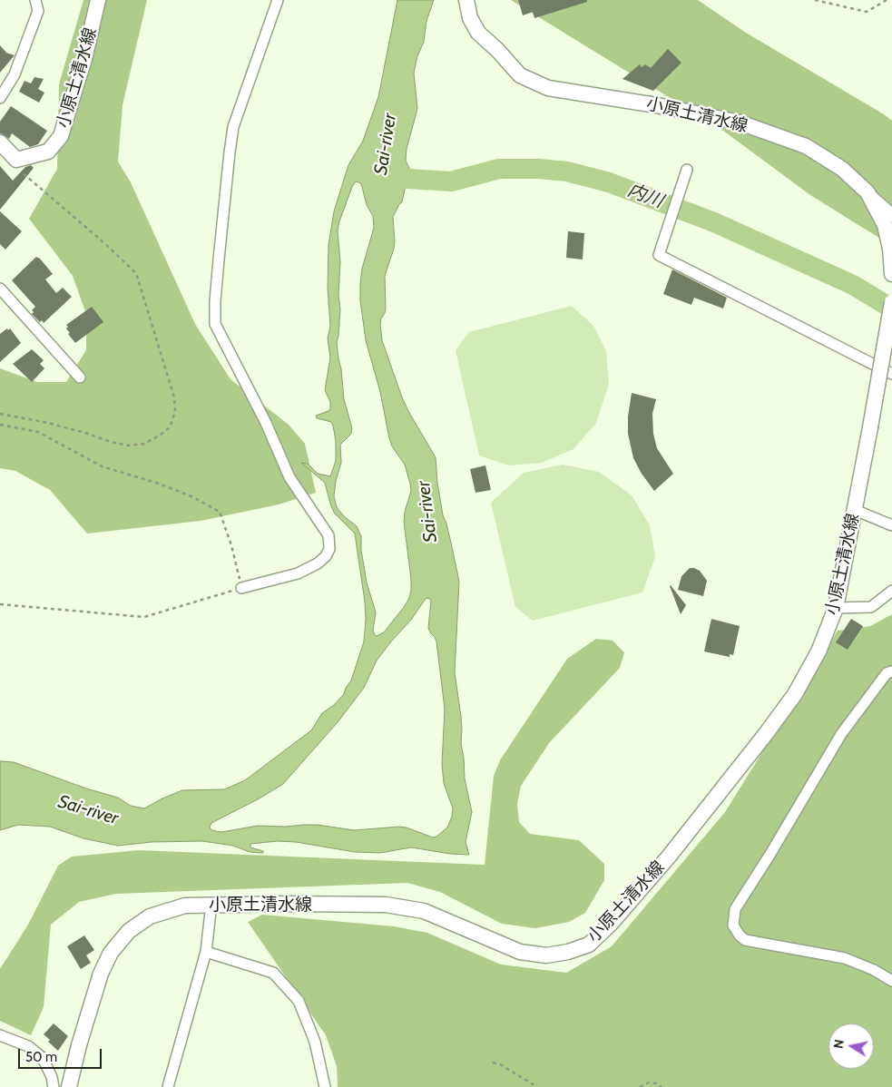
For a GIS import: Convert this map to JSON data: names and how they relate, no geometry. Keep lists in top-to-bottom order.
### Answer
{
  "streets": {
    "main road": ["小原土清水線"]
  },
  "water": ["Sai-river", "内川"],
  "scale_bar": "50 m",
  "north": "left"
}
